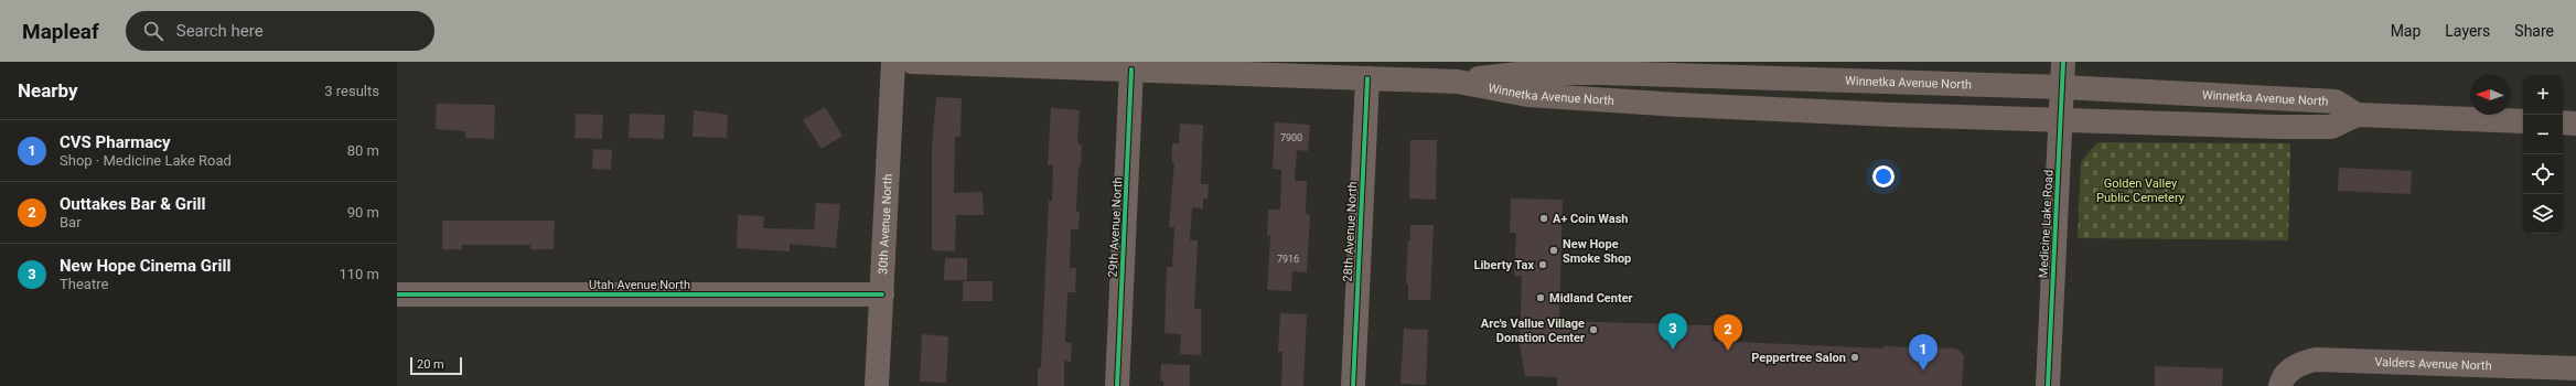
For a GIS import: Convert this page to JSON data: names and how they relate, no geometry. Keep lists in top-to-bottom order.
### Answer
{
  "streets": {
    "main road": ["Winnetka Avenue North"],
    "street": [
      "30th Avenue North",
      "Medicine Lake Road",
      "29th Avenue North",
      "28th Avenue North",
      "Utah Avenue North",
      "Valders Avenue North"
    ]
  },
  "crossings": [
    ["Winnetka Avenue North", "Medicine Lake Road"],
    ["Winnetka Avenue North", "29th Avenue North"],
    ["Winnetka Avenue North", "28th Avenue North"],
    ["30th Avenue North", "Utah Avenue North"]
  ],
  "parks": ["Golden Valley Public Cemetery"],
  "places": [
    "A+ Coin Wash",
    "New Hope Smoke Shop",
    "Liberty Tax",
    "Midland Center",
    "Arc's Vallue Village Donation Center",
    "Peppertree Salon"
  ],
  "house_numbers": ["7900", "7916"],
  "scale_bar": "20 m",
  "north": "left",
  "page": {
    "header": "Mapleaf",
    "search": "Search here",
    "nav": ["Map", "Layers", "Share"],
    "heading": ["Nearby", "3 results"],
    "map_buttons": ["+", "−"],
    "list": [
      {
        "mark": "1",
        "name": "CVS Pharmacy",
        "note": "Shop · Medicine Lake Road",
        "value": "80 m"
      },
      {
        "mark": "2",
        "name": "Outtakes Bar & Grill",
        "note": "Bar",
        "value": "90 m"
      },
      {
        "mark": "3",
        "name": "New Hope Cinema Grill",
        "note": "Theatre",
        "value": "110 m"
      }
    ],
    "pins": ["3", "2", "1"],
    "scale": "20 m"
  }
}
